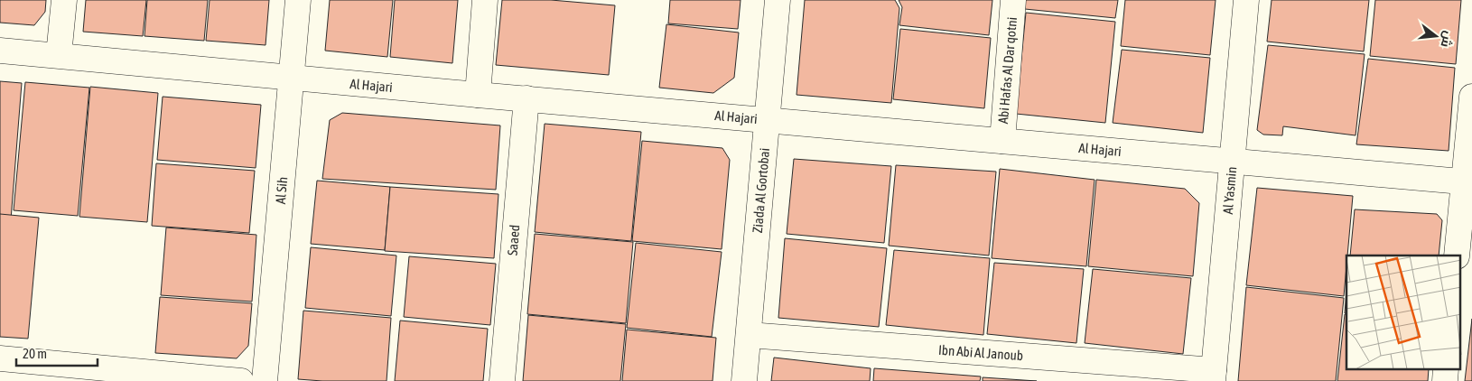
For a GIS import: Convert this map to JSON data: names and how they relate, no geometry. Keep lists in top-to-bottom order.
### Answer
{
  "streets": {
    "street": [
      "Abi Hafas Al Dar qotni",
      "Al Hajari",
      "Al Sih",
      "Ziada Al Gortobai",
      "Al Yasmin",
      "Saaed",
      "Ibn Abi Al Janoub"
    ]
  },
  "crossings": [
    ["Abi Hafas Al Dar qotni", "Al Hajari"],
    ["Al Hajari", "Al Sih"],
    ["Al Hajari", "Ziada Al Gortobai"],
    ["Al Hajari", "Al Yasmin"],
    ["Al Hajari", "Saaed"],
    ["Ziada Al Gortobai", "Ibn Abi Al Janoub"],
    ["Al Yasmin", "Ibn Abi Al Janoub"]
  ],
  "scale_bar": "20 m",
  "north": "right"
}
